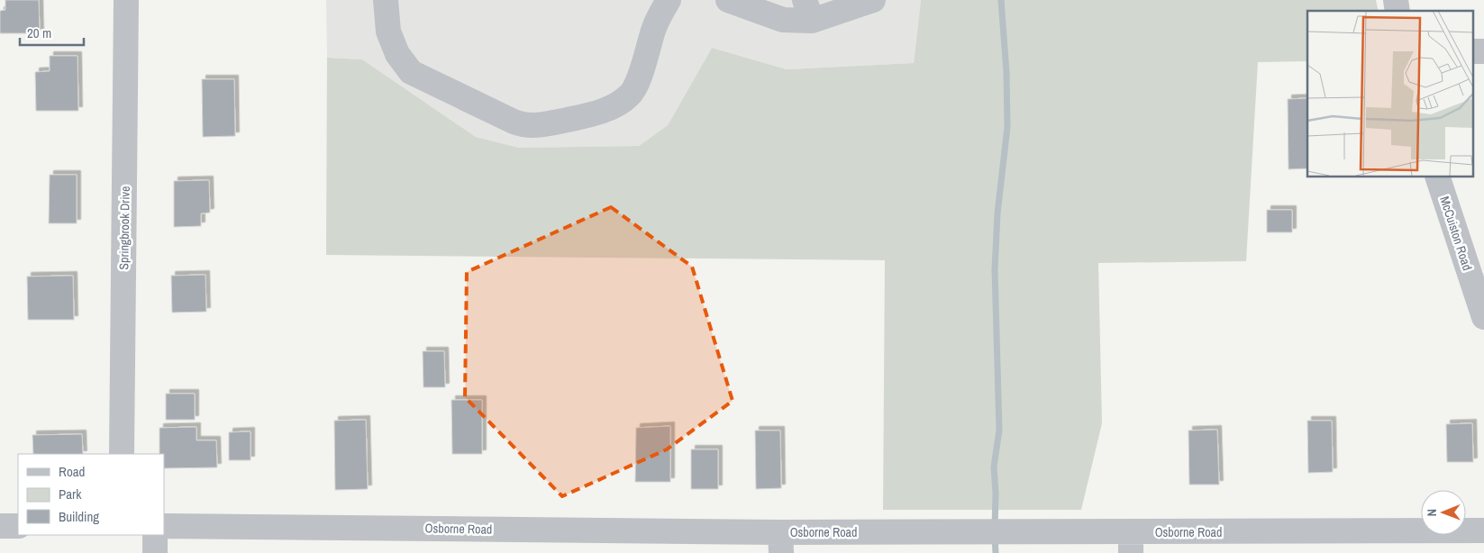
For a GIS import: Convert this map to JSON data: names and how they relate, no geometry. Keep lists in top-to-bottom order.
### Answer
{
  "streets": {
    "street": ["Springbrook Drive", "McCuiston Road", "Osborne Road"]
  },
  "legend": ["Road", "Park", "Building"],
  "scale_bar": "20 m",
  "north": "left"
}
